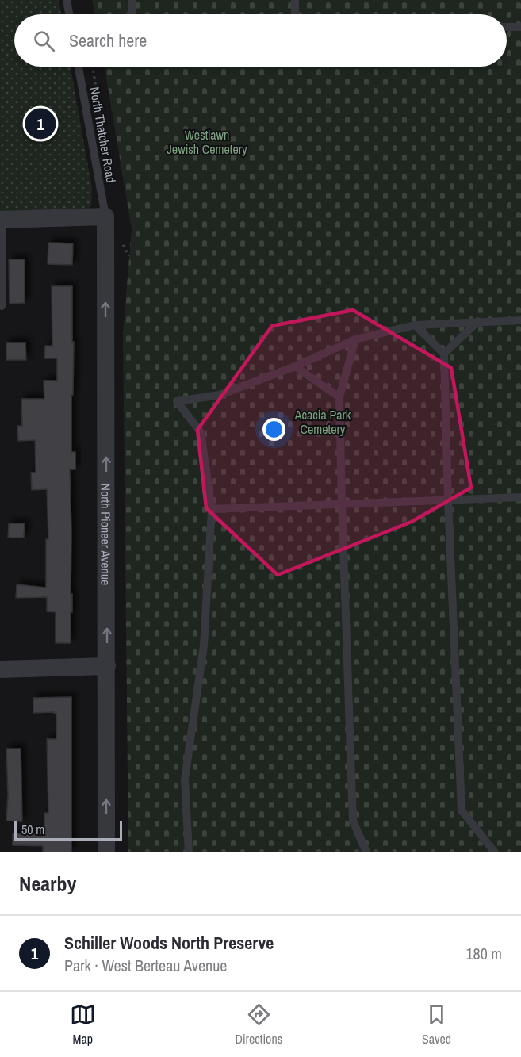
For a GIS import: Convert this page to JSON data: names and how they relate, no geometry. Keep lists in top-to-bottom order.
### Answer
{
  "streets": {
    "street": ["North Pioneer Avenue"],
    "lane": ["North Thatcher Road"]
  },
  "crossings": [
    ["North Thatcher Road", "North Pioneer Avenue"]
  ],
  "one_way": ["North Pioneer Avenue"],
  "parks": ["Westlawn Jewish Cemetery", "Acacia Park Cemetery"],
  "scale_bar": "50 m",
  "page": {
    "search": "Search here",
    "pins": "1",
    "scale": "50 m",
    "heading": "Nearby",
    "list": [
      {
        "mark": "1",
        "name": "Schiller Woods North Preserve",
        "note": "Park · West Berteau Avenue",
        "value": "180 m"
      }
    ],
    "nav": ["Map", "Directions", "Saved"]
  }
}
